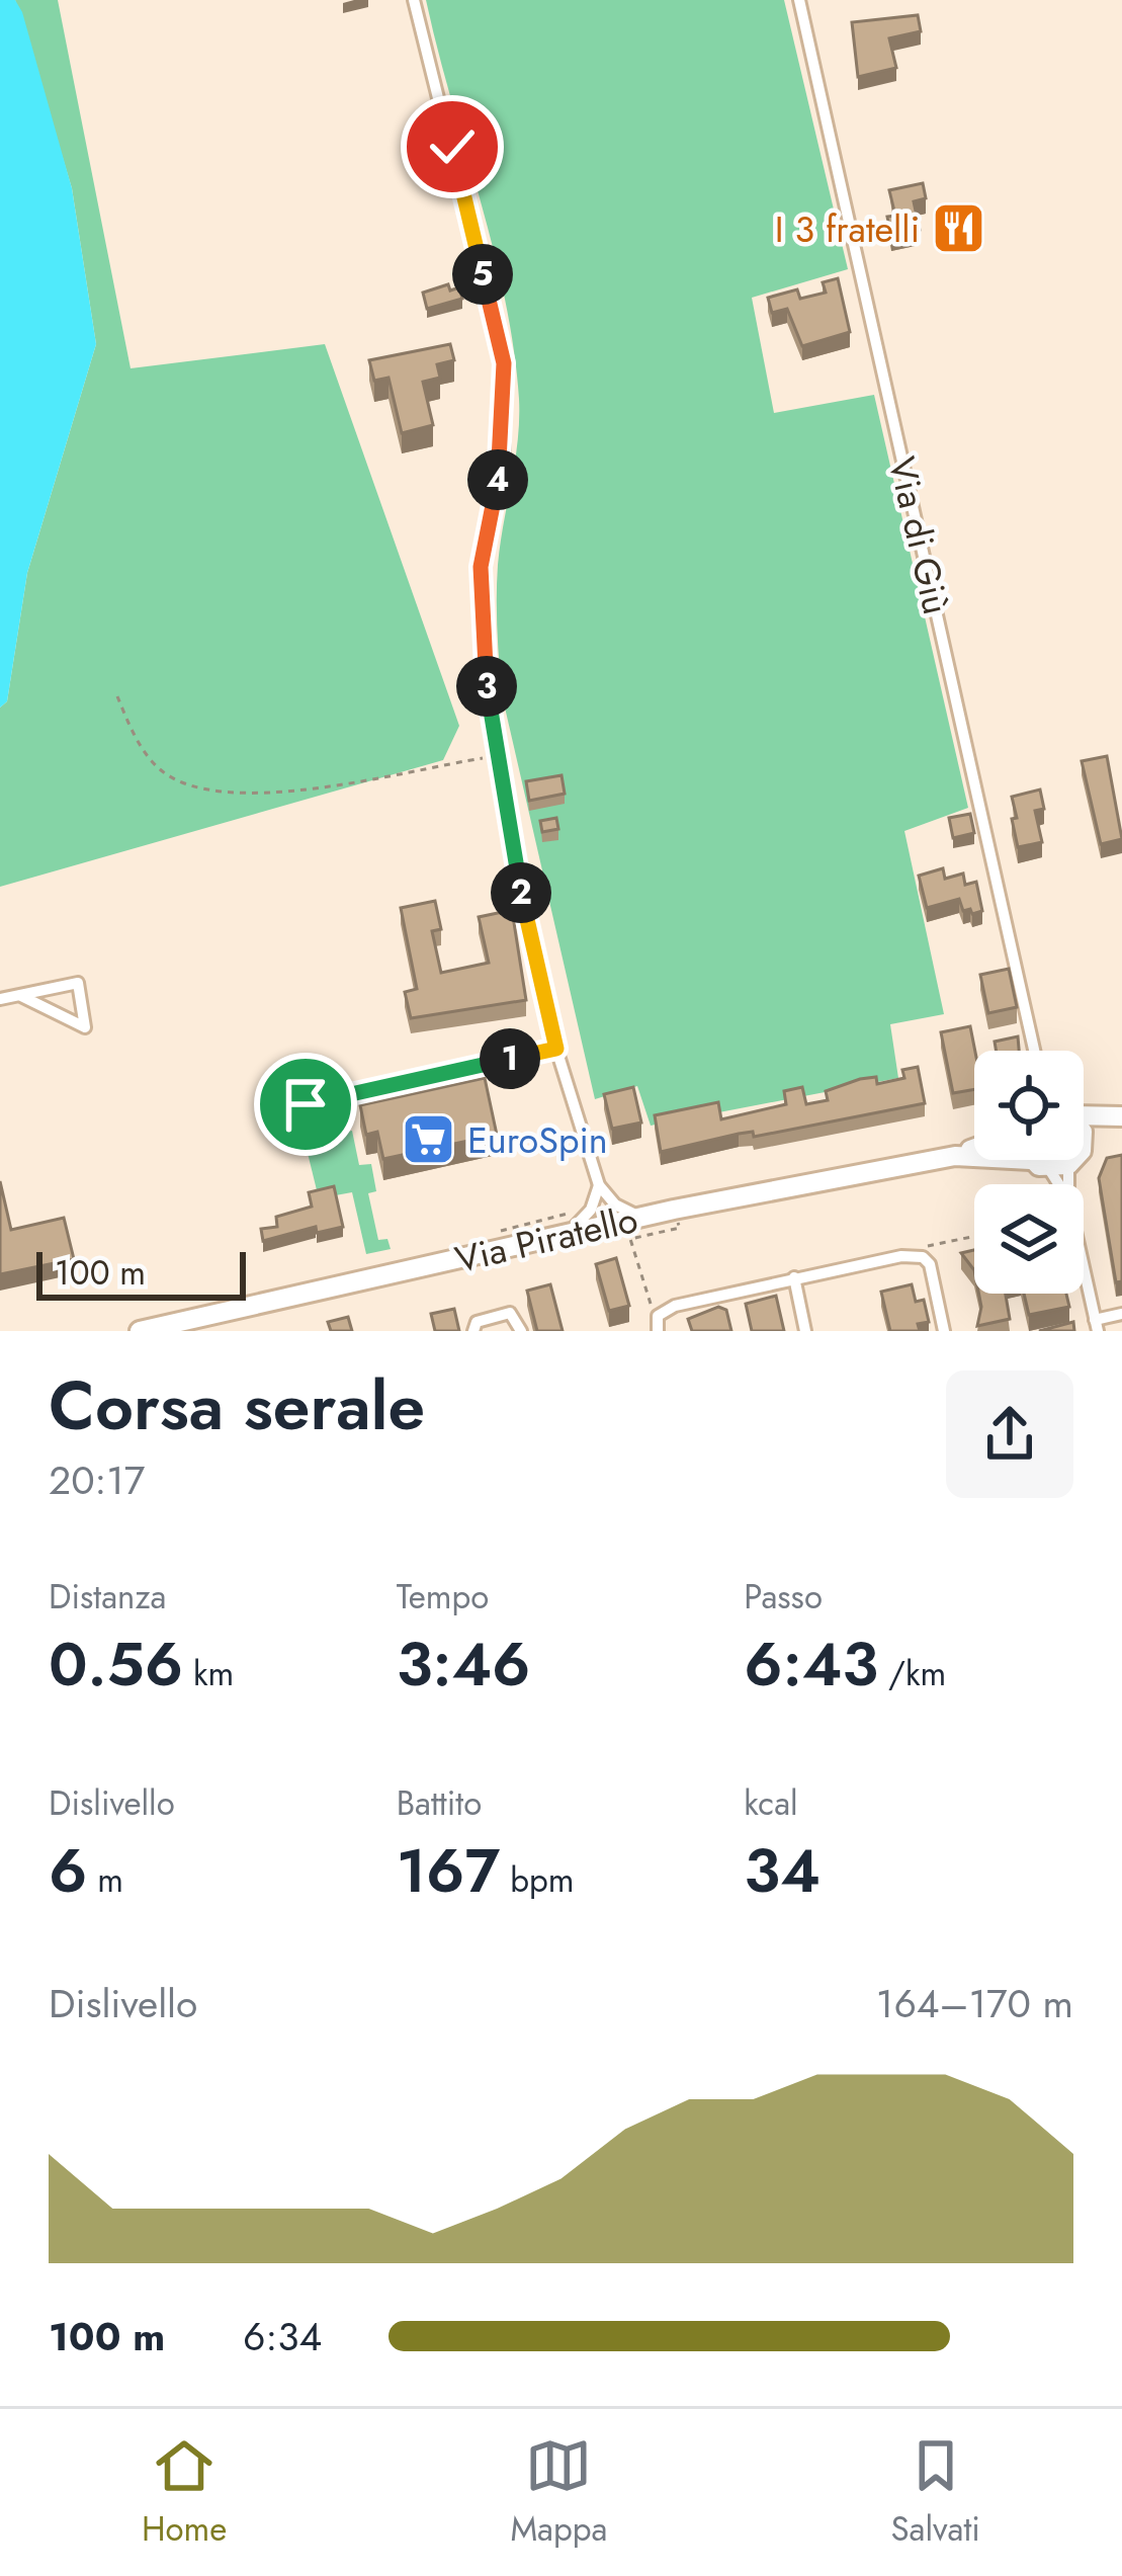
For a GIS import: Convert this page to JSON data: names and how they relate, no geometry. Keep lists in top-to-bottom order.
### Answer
{
  "streets": {
    "main road": ["Via Piratello"],
    "street": ["Via di Giù"]
  },
  "places": {
    "restaurant": ["I 3 fratelli"],
    "supermarket": ["EuroSpin"]
  },
  "scale_bar": "100 m",
  "page": {
    "pins": [
      "5",
      "4",
      "3",
      "2",
      "1"
    ],
    "scale": "100 m",
    "heading": ["Corsa serale", "20:17"],
    "stats": [
      ["Distanza", "0.56 km"],
      ["Tempo", "3:46"],
      ["Passo", "6:43 /km"],
      ["Dislivello", "6 m"],
      ["Battito", "167 bpm"],
      ["kcal", "34"]
    ],
    "chart": ["Dislivello", "164–170 m"],
    "list": [
      {
        "name": "100 m",
        "note": "6:34"
      }
    ],
    "tabs": ["Home", "Mappa", "Salvati"]
  }
}
